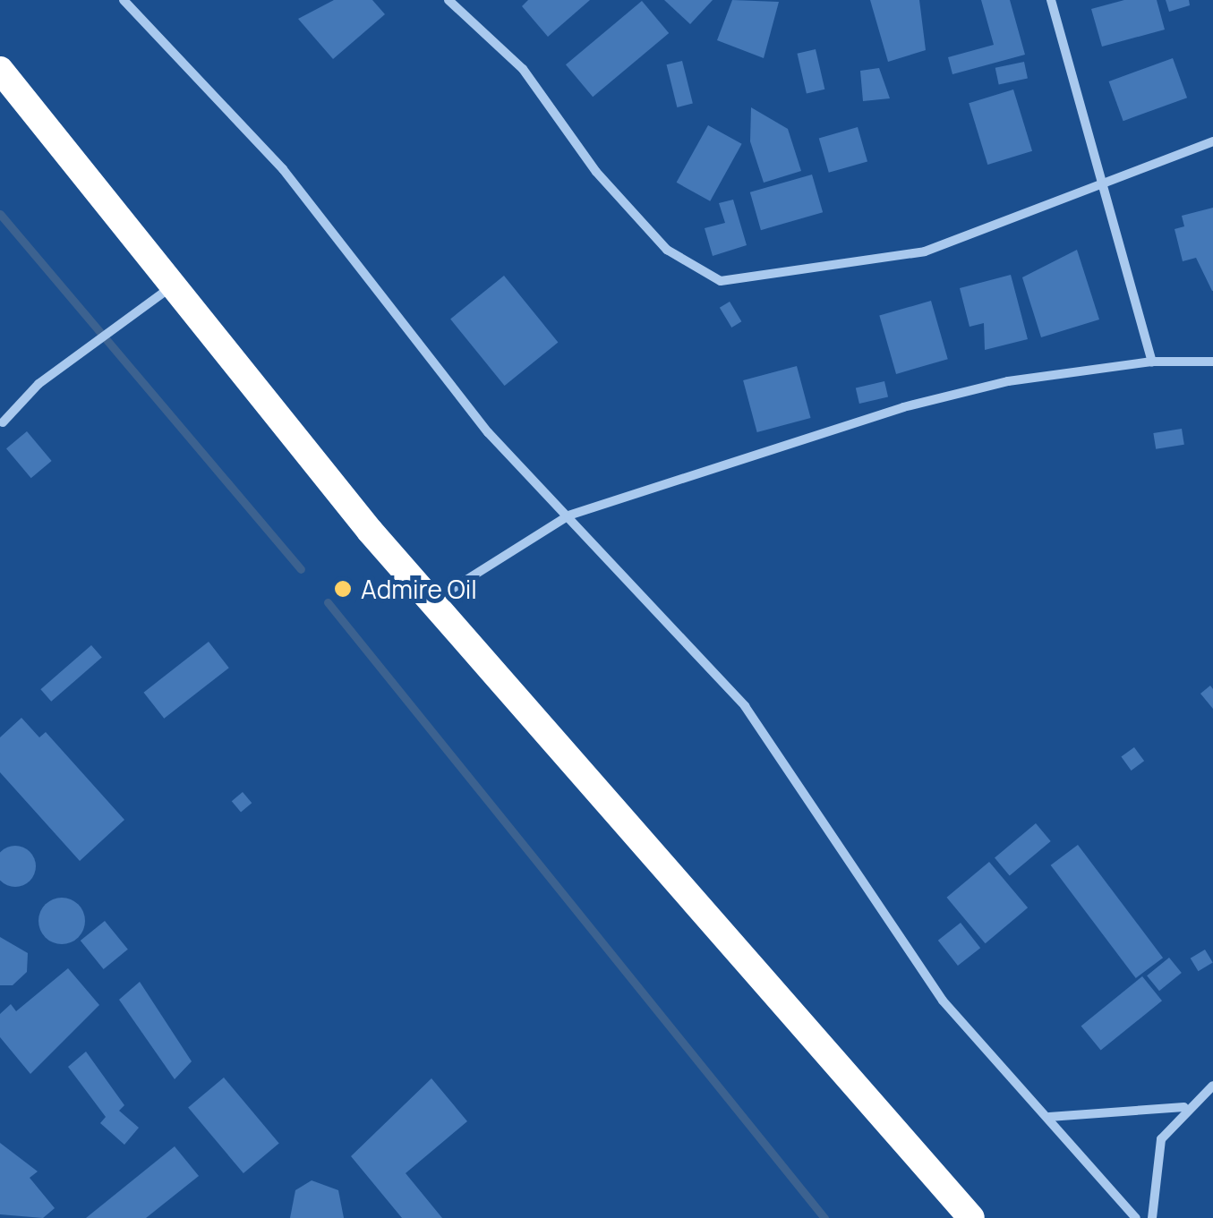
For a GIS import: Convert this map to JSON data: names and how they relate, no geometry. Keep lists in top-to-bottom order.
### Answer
{
  "places": ["Admire Oil"]
}
